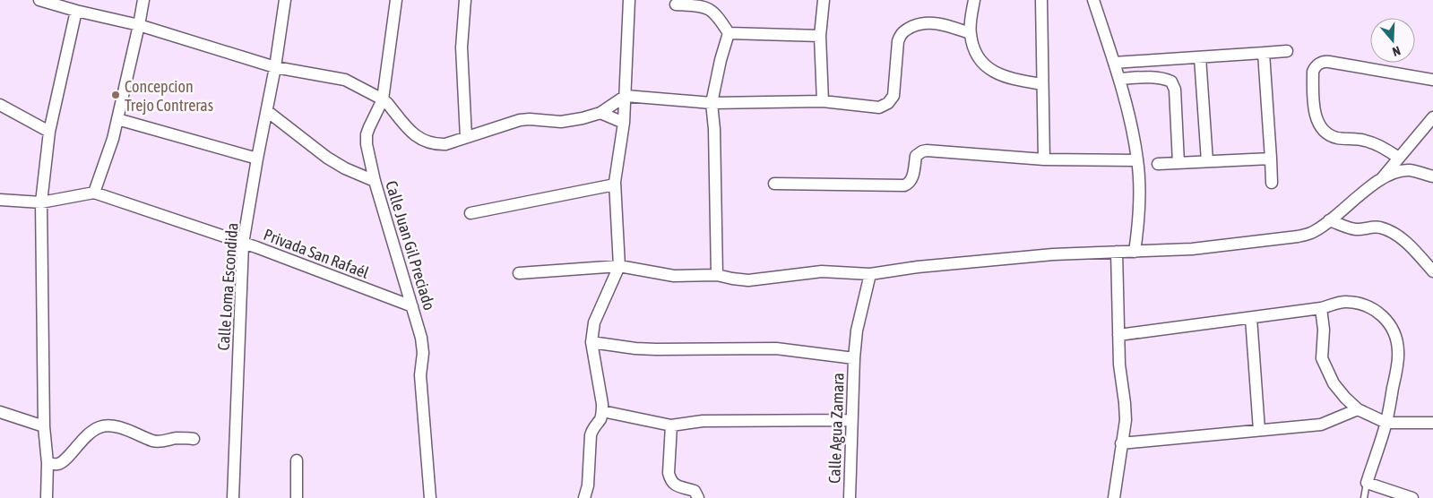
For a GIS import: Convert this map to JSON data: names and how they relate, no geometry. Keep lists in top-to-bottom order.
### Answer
{
  "streets": {
    "street": [
      "Calle Juan Gil Preciado",
      "Privada San Rafaél",
      "Calle Loma Escondida",
      "Calle Agua Zamara"
    ]
  },
  "crossings": [
    ["Calle Juan Gil Preciado", "Privada San Rafaél"],
    ["Privada San Rafaél", "Calle Loma Escondida"]
  ],
  "places": ["Concepcion Trejo Contreras"],
  "north": "bottom"
}
